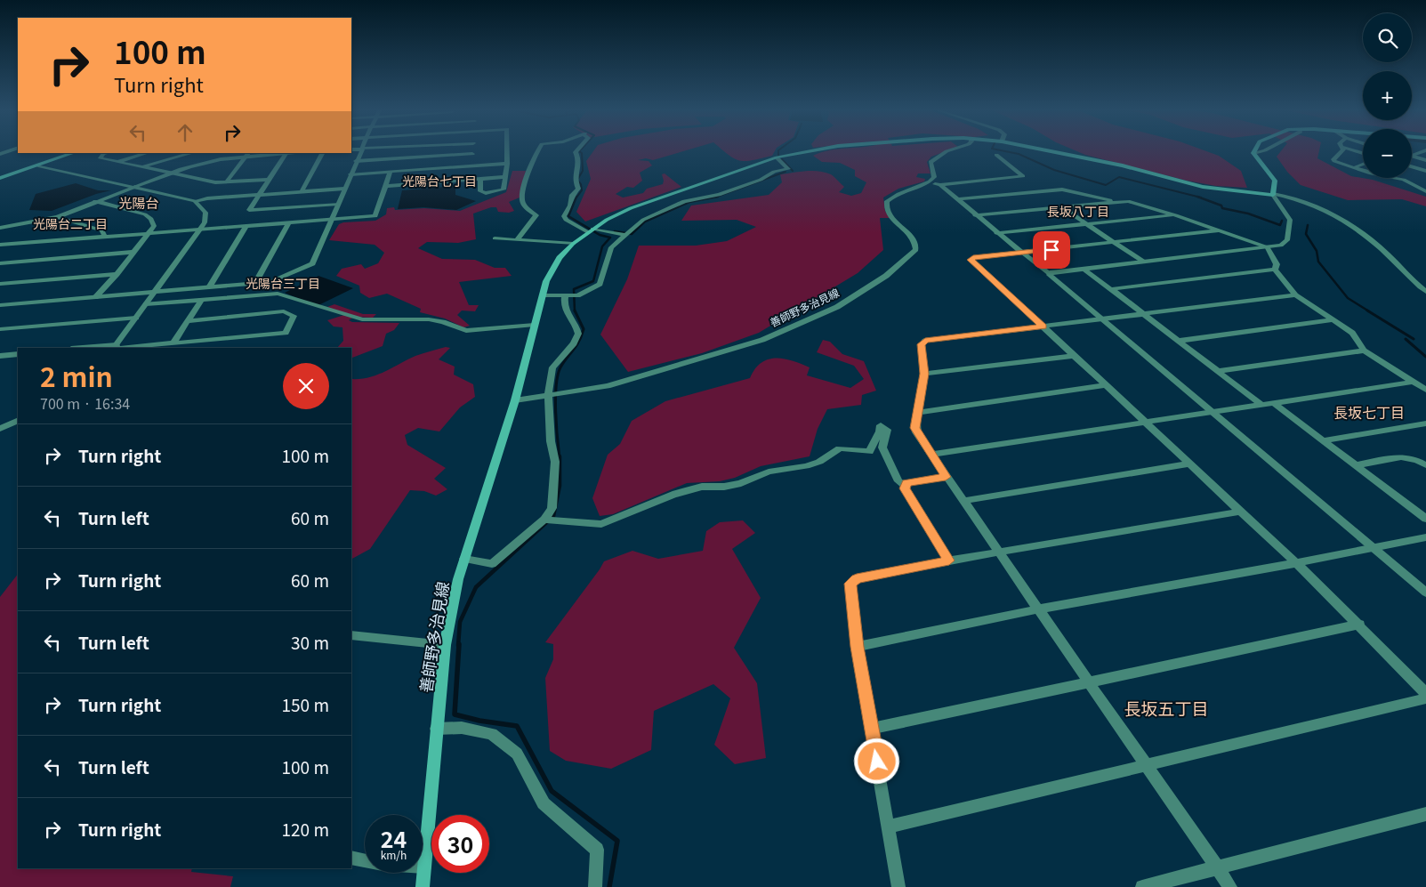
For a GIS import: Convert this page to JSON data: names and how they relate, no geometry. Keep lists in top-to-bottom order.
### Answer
{
  "streets": {
    "main road": ["善師野多治見線"]
  },
  "districts": [
    "光陽台七丁目",
    "光陽台",
    "長坂八丁目",
    "光陽台二丁目",
    "光陽台三丁目",
    "長坂七丁目",
    "長坂五丁目"
  ],
  "page": {
    "map_buttons": ["+", "−"],
    "turn": ["100 m", "Turn right"],
    "heading": ["2 min", "700 m · 16:34"],
    "list": [
      {
        "name": "Turn right",
        "value": "100 m"
      },
      {
        "name": "Turn left",
        "value": "60 m"
      },
      {
        "name": "Turn right",
        "value": "60 m"
      },
      {
        "name": "Turn left",
        "value": "30 m"
      },
      {
        "name": "Turn right",
        "value": "150 m"
      },
      {
        "name": "Turn left",
        "value": "100 m"
      },
      {
        "name": "Turn right",
        "value": "120 m"
      }
    ],
    "speed": "24 km/h",
    "limit": "30"
  }
}
